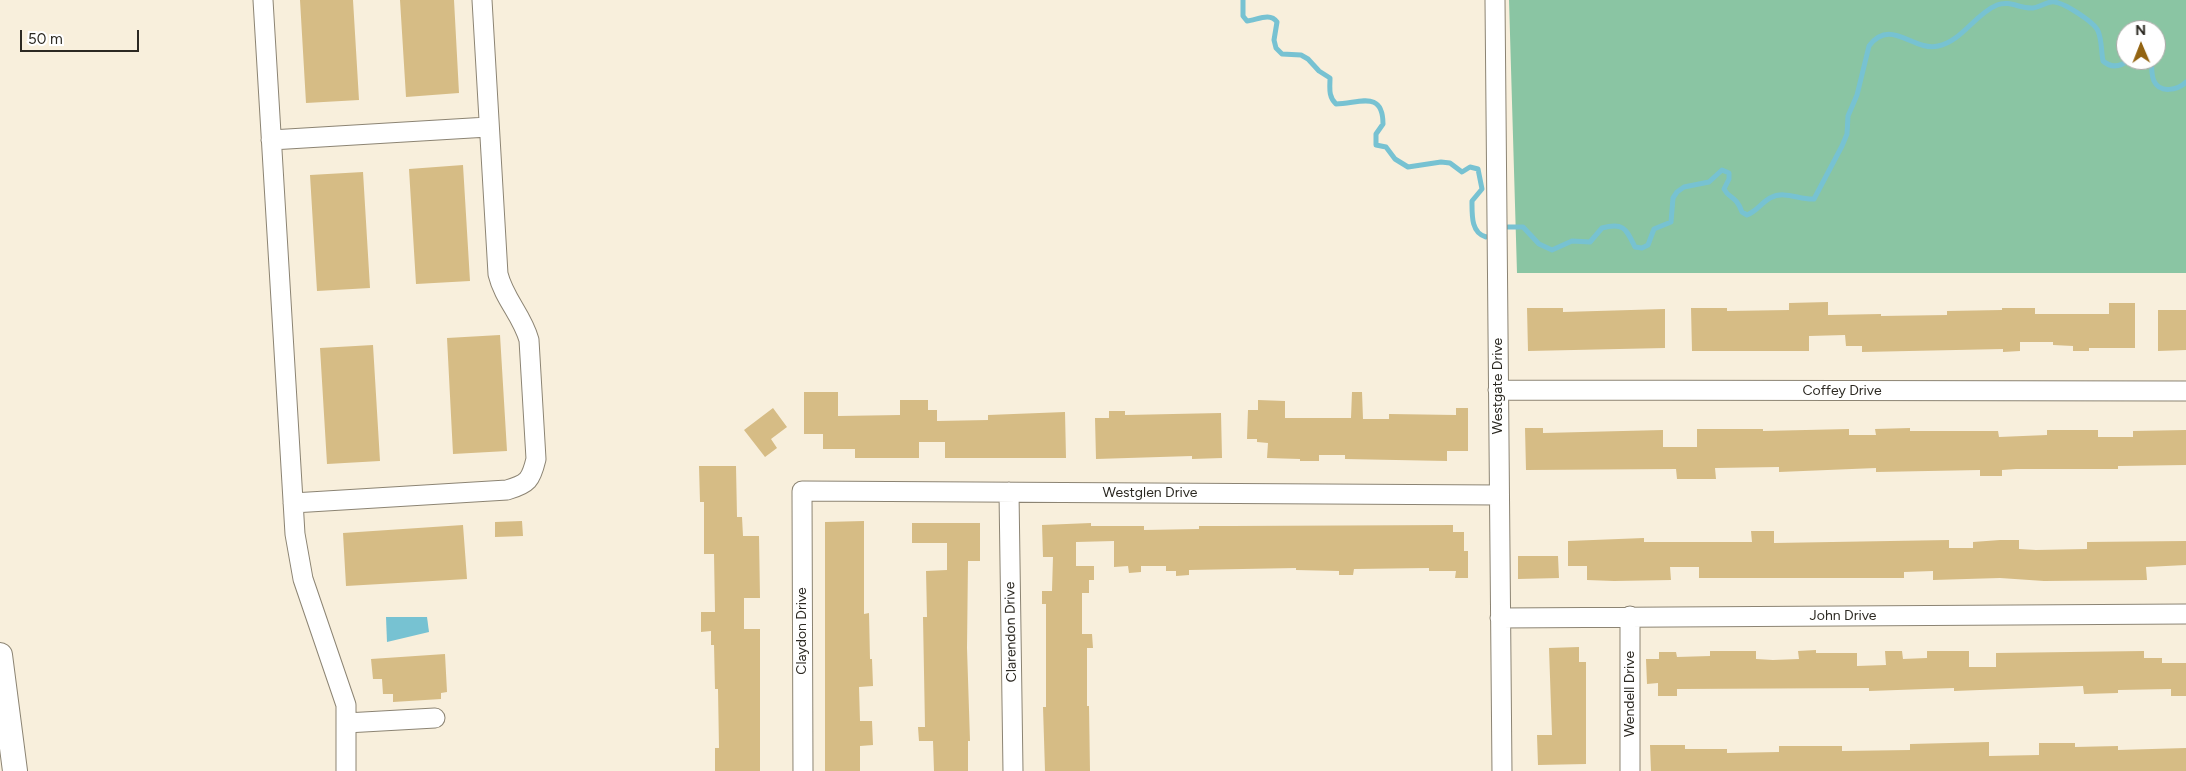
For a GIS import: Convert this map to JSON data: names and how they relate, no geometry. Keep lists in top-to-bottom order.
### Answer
{
  "streets": {
    "street": [
      "Westgate Drive",
      "Coffey Drive",
      "Westglen Drive",
      "John Drive",
      "Claydon Drive",
      "Clarendon Drive",
      "Wendell Drive"
    ]
  },
  "crossings": [
    ["Westgate Drive", "Coffey Drive"],
    ["Westgate Drive", "Westglen Drive"],
    ["Westgate Drive", "John Drive"],
    ["Westglen Drive", "Claydon Drive"],
    ["Westglen Drive", "Clarendon Drive"],
    ["John Drive", "Wendell Drive"]
  ],
  "scale_bar": "50 m",
  "north": "top"
}
